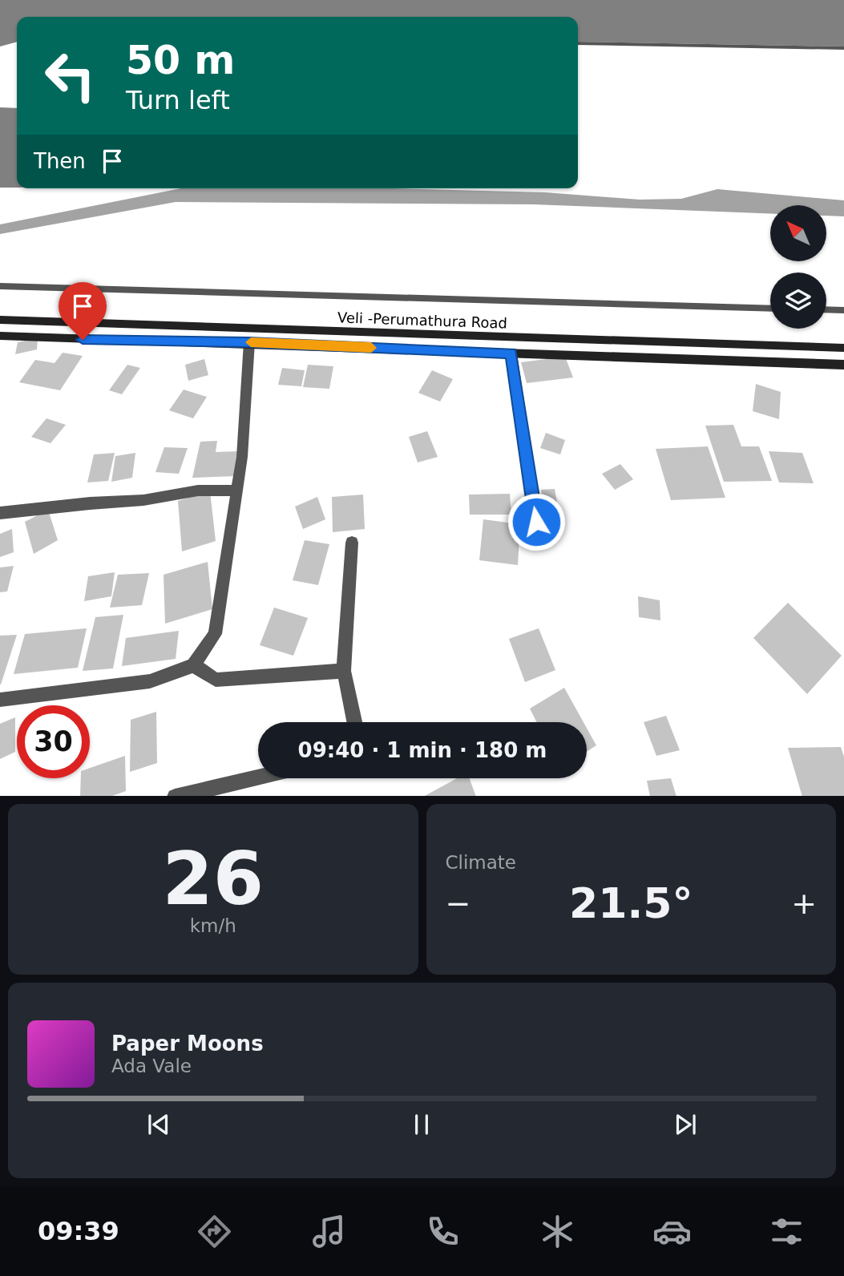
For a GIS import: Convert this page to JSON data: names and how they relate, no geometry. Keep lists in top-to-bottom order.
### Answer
{
  "streets": {
    "main road": ["Veli -Perumathura Road"]
  },
  "north": "top left",
  "page": {
    "turn": ["50 m", "Turn left"],
    "then": "Then",
    "limit": "30",
    "trip": "09:40 · 1 min · 180 m",
    "tile": [
      ["26", "km/h"],
      "Climate"
    ],
    "heat": ["−", "21.5°", "+"],
    "song": ["Paper Moons", "Ada Vale"],
    "tabs": "09:39"
  }
}
